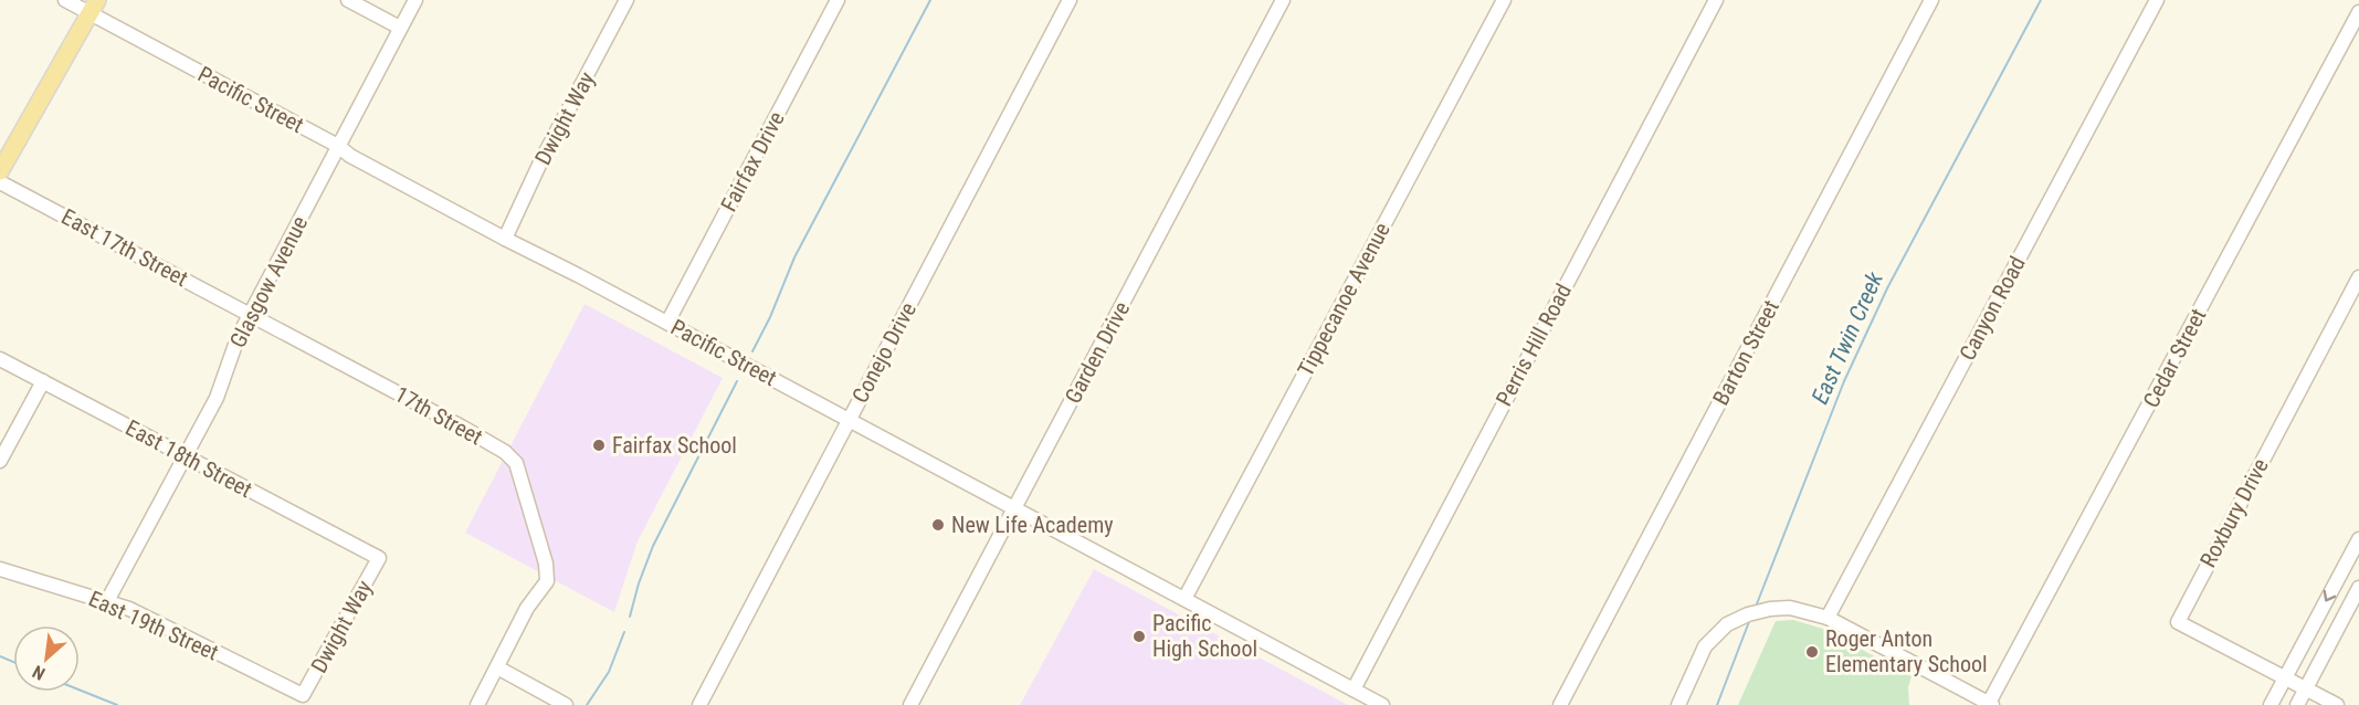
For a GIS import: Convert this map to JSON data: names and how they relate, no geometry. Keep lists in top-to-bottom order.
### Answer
{
  "streets": {
    "street": [
      "Pacific Street",
      "Dwight Way",
      "Fairfax Drive",
      "East 17th Street",
      "Glasgow Avenue",
      "Tippecanoe Avenue",
      "Canyon Road",
      "Perris Hill Road",
      "Conejo Drive",
      "Garden Drive",
      "Barton Street",
      "Cedar Street",
      "17th Street",
      "East 18th Street",
      "Roxbury Drive",
      "East 19th Street"
    ]
  },
  "crossings": [
    ["Pacific Street", "Dwight Way"],
    ["Pacific Street", "Fairfax Drive"],
    ["Pacific Street", "Glasgow Avenue"],
    ["Pacific Street", "Tippecanoe Avenue"],
    ["Pacific Street", "Perris Hill Road"],
    ["Pacific Street", "Conejo Drive"],
    ["Pacific Street", "Garden Drive"],
    ["Dwight Way", "East 18th Street"],
    ["Dwight Way", "East 19th Street"],
    ["East 17th Street", "Glasgow Avenue"],
    ["East 17th Street", "17th Street"],
    ["Glasgow Avenue", "17th Street"],
    ["Glasgow Avenue", "East 18th Street"],
    ["Glasgow Avenue", "East 19th Street"]
  ],
  "water": ["East Twin Creek"],
  "places": [
    "Fairfax School",
    "New Life Academy",
    "Pacific High School",
    "Roger Anton Elementary School"
  ],
  "north": "bottom left"
}
